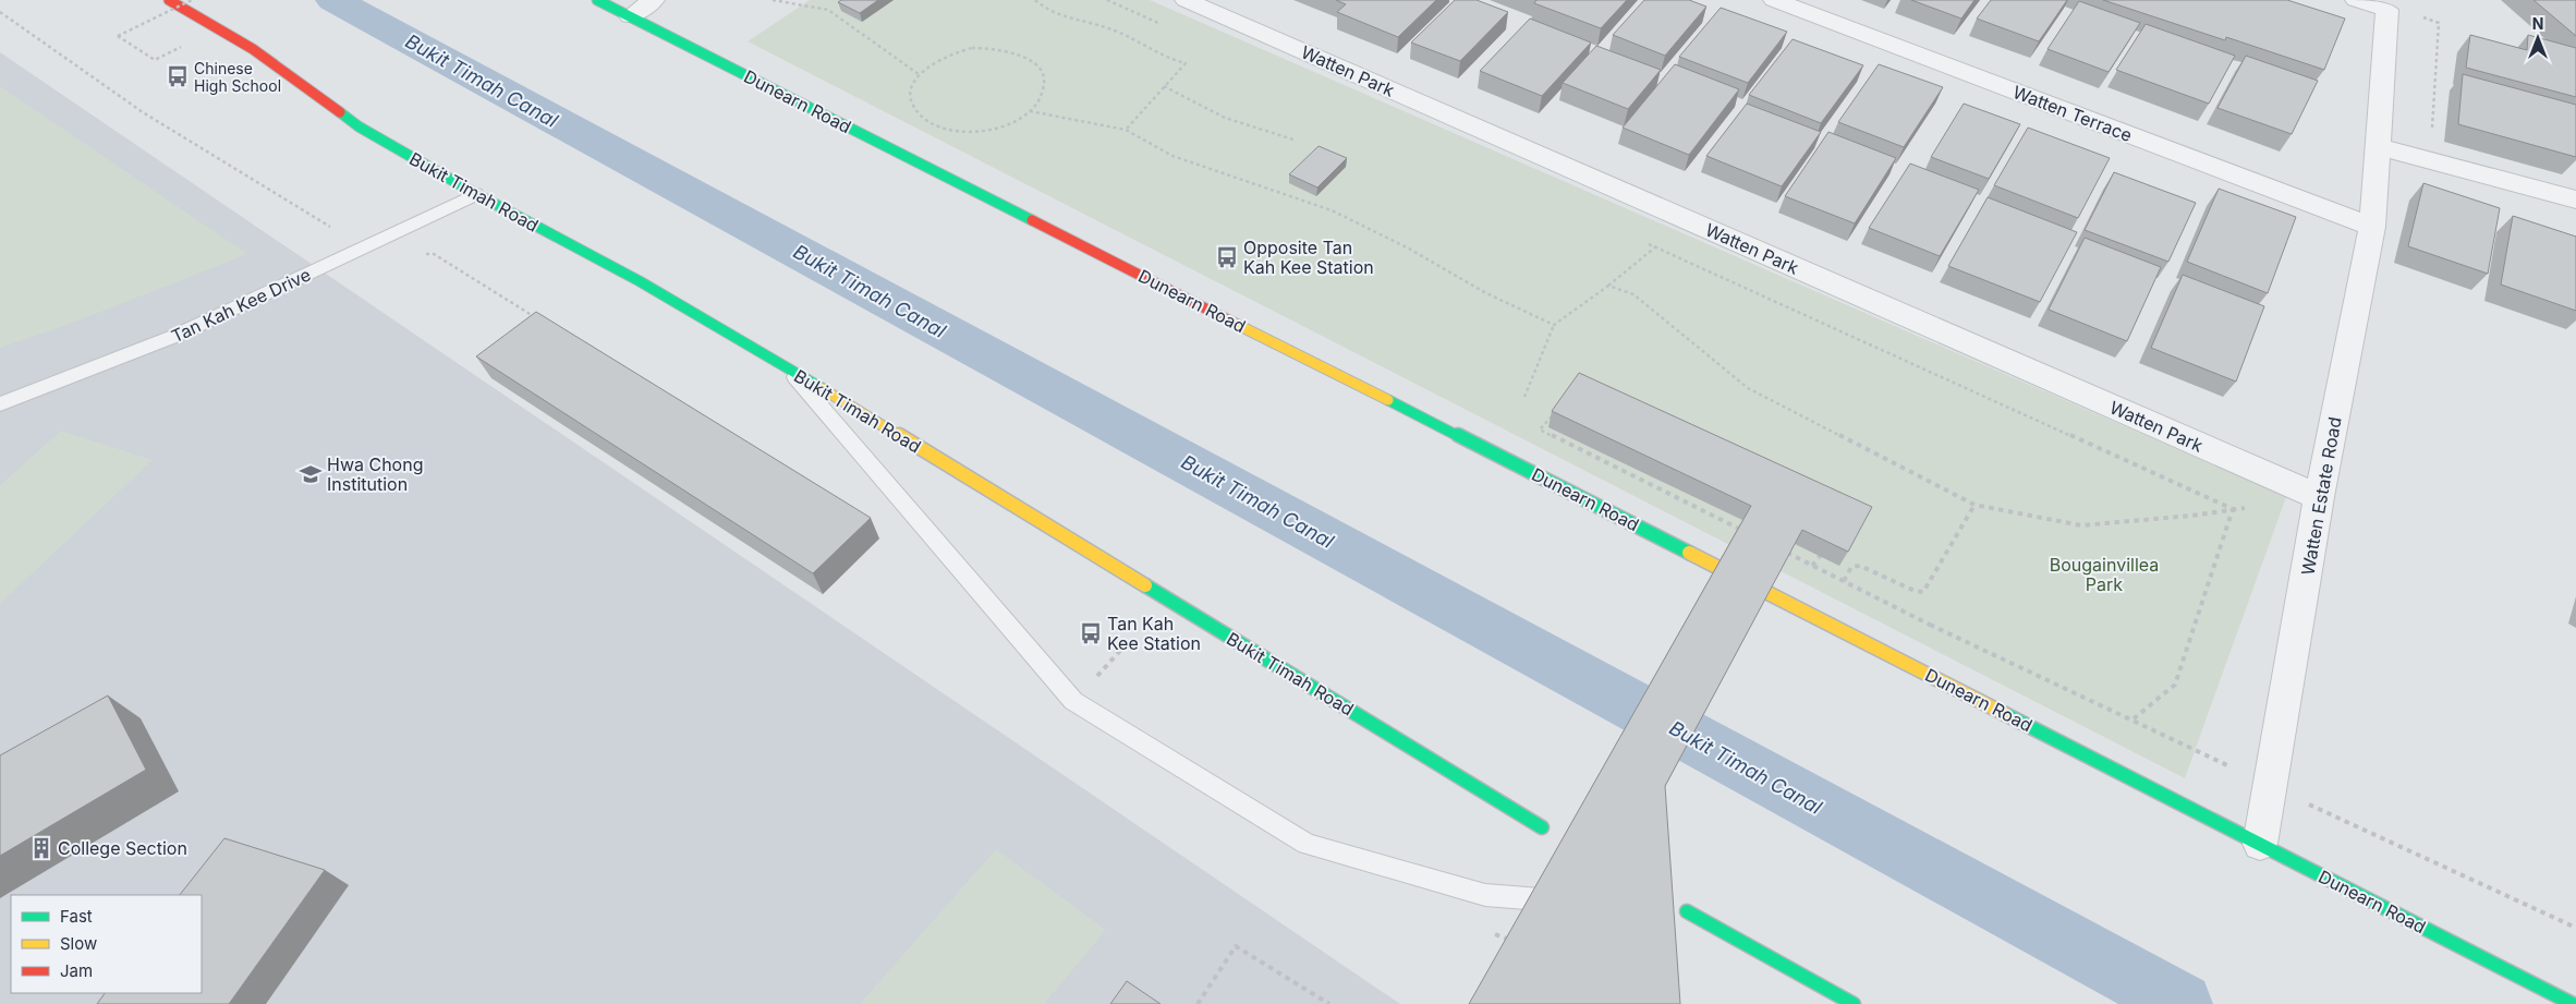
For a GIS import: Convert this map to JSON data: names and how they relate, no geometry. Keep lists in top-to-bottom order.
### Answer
{
  "streets": {
    "highway": ["Dunearn Road", "Bukit Timah Road"],
    "street": ["Watten Park", "Watten Terrace", "Watten Estate Road"],
    "lane": ["Tan Kah Kee Drive"]
  },
  "crossings": [
    ["Watten Park", "Watten Estate Road"],
    ["Dunearn Road", "Watten Estate Road"],
    ["Watten Terrace", "Watten Estate Road"],
    ["Bukit Timah Road", "Tan Kah Kee Drive"]
  ],
  "water": ["Bukit Timah Canal"],
  "parks": ["Bougainvillea Park"],
  "places": {
    "bus stop": ["Chinese High School", "Opposite Tan Kah Kee Station", "Tan Kah Kee Station"],
    "school or university": ["Hwa Chong Institution"],
    "building": ["College Section"]
  },
  "legend": ["Fast", "Slow", "Jam"],
  "north": "top"
}
